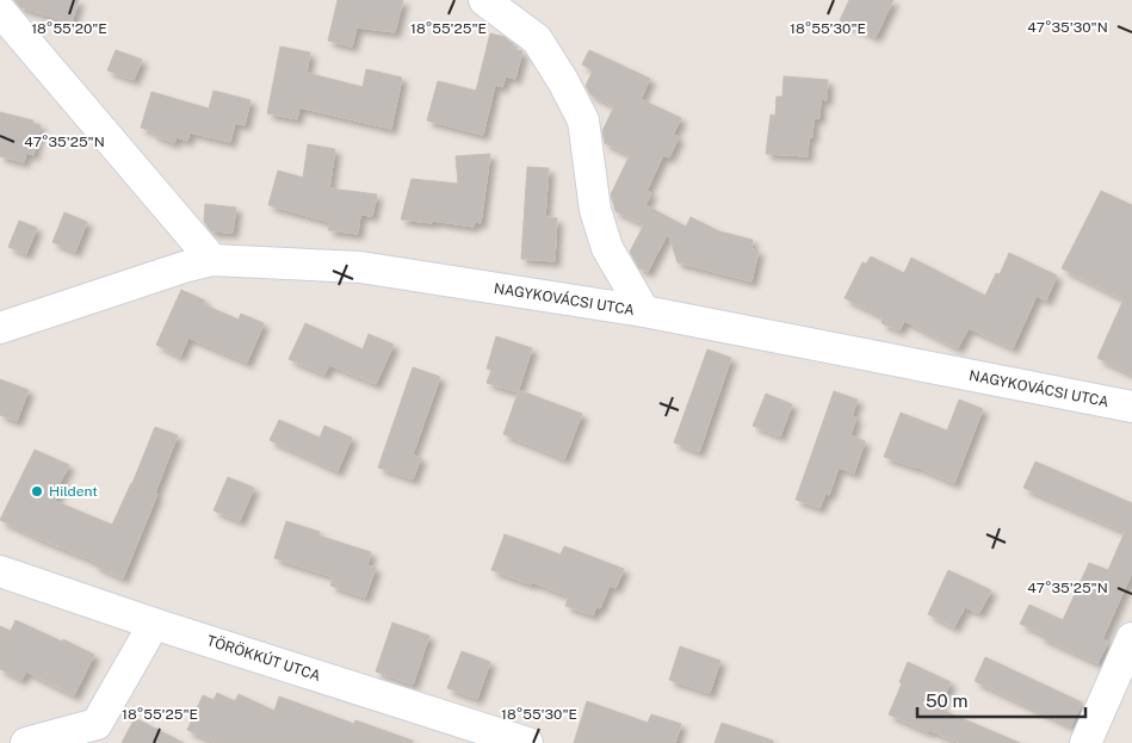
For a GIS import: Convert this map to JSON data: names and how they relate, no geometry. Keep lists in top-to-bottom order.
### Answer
{
  "streets": {
    "street": ["NAGYKOVÁCSI UTCA", "TÖRÖKKÚT UTCA"]
  },
  "places": ["Hildent"],
  "scale_bar": "50 m",
  "coordinates": [
    "47°35'30\"N",
    "18°55'20\"E",
    "18°55'25\"E",
    "18°55'30\"E",
    "47°35'25\"N"
  ]
}
